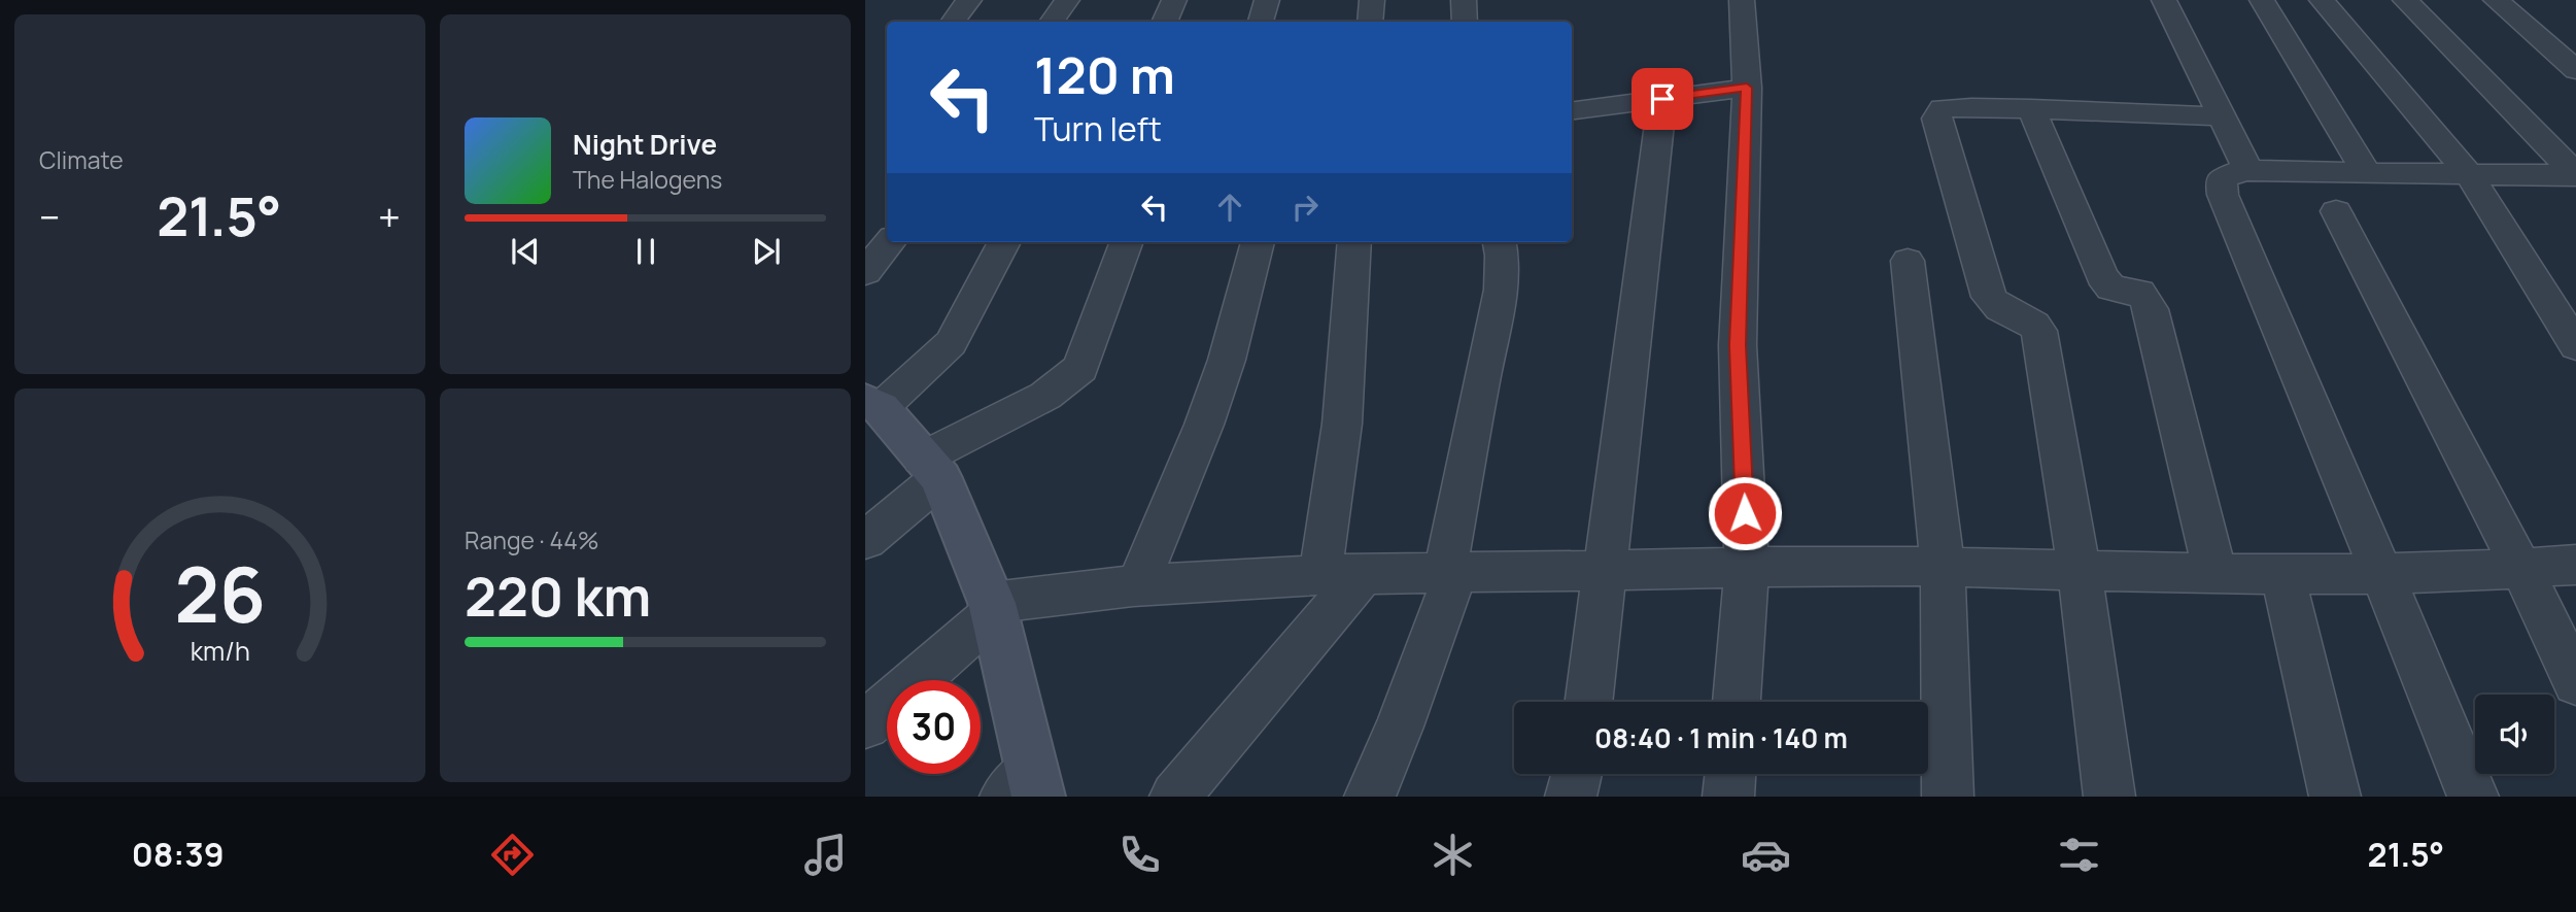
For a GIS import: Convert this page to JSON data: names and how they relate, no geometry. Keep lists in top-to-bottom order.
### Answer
{
  "page": {
    "tile": [
      "Climate",
      ["Range · 44%", "220 km"]
    ],
    "turn": ["120 m", "Turn left"],
    "song": ["Night Drive", "The Halogens"],
    "heat": ["−", "21.5°", "+"],
    "limit": "30",
    "trip": "08:40 · 1 min · 140 m",
    "tabs": ["08:39", "21.5°"],
    "gauge": ["26", "km/h"]
  }
}
